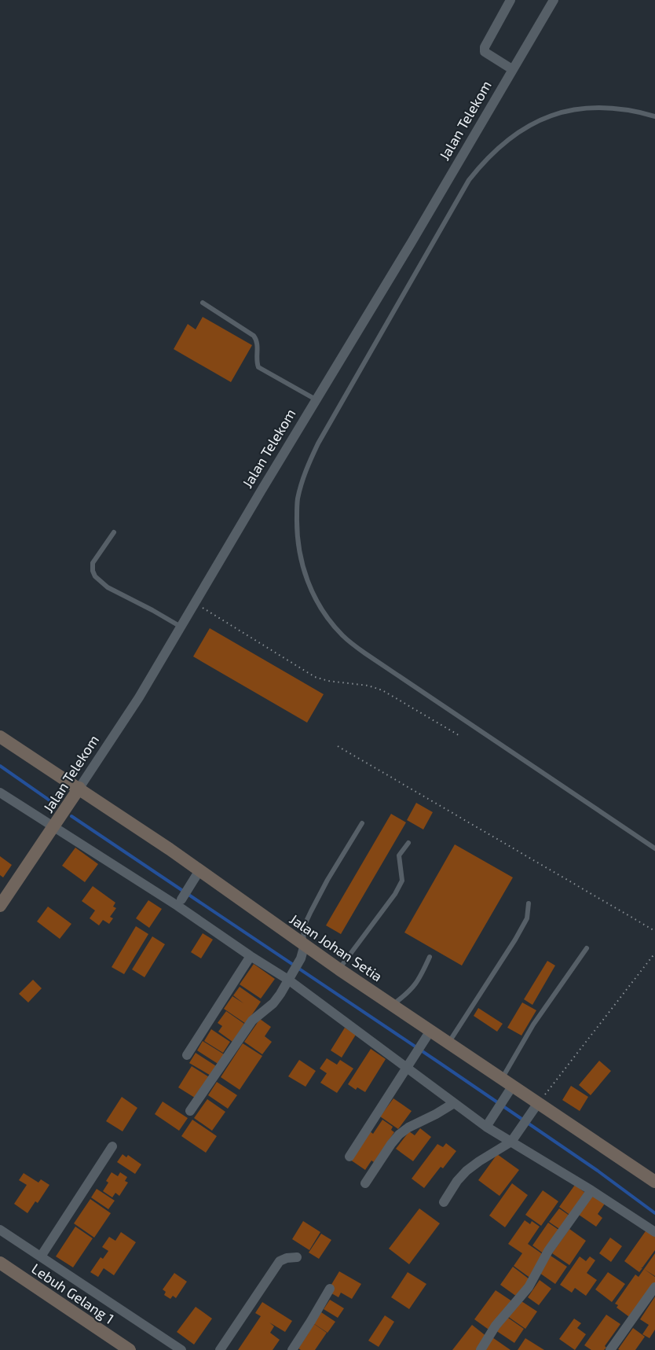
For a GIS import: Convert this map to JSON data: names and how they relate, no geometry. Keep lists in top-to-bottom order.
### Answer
{
  "streets": {
    "main road": ["Jalan Telekom", "Jalan Johan Setia", "Lebuh Gelang 1"]
  },
  "crossings": [
    ["Jalan Telekom", "Jalan Johan Setia"]
  ]
}
